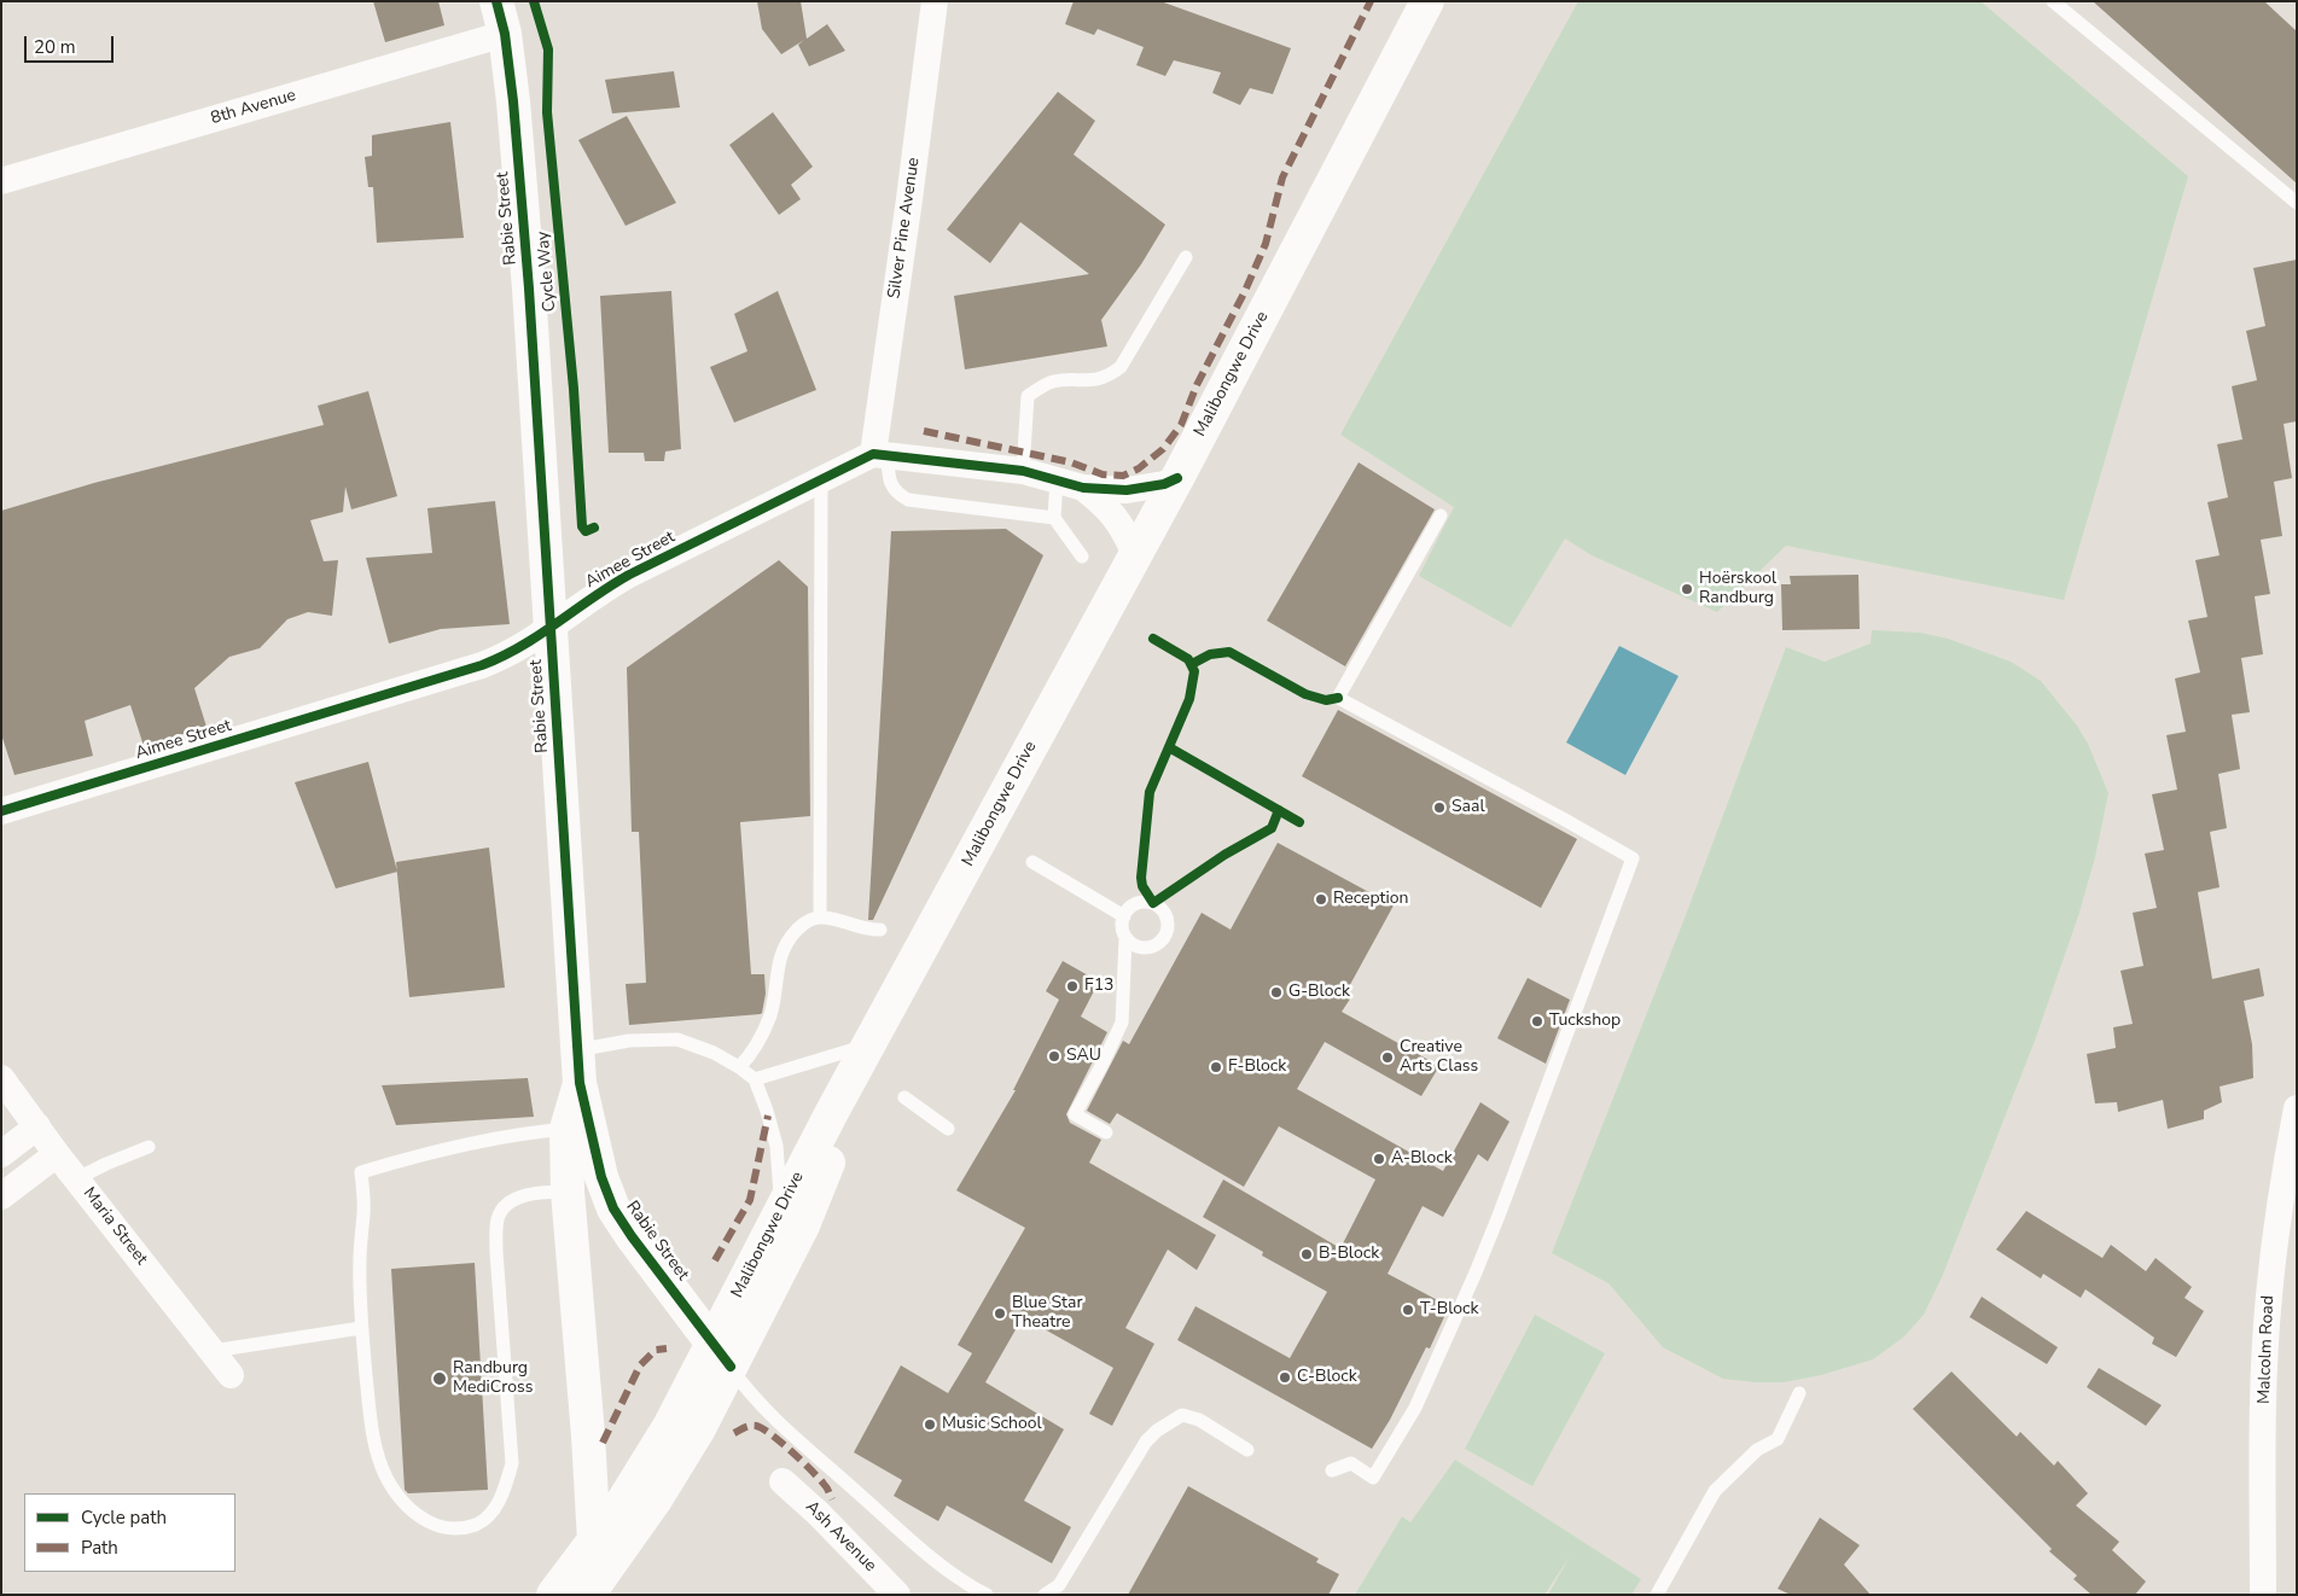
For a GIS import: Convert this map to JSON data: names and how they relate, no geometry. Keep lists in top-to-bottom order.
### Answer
{
  "streets": {
    "main road": ["Rabie Street", "Malibongwe Drive"],
    "street": [
      "8th Avenue",
      "Silver Pine Avenue",
      "Aimee Street",
      "Maria Street",
      "Malcolm Road",
      "Ash Avenue"
    ],
    "cycle path": ["Cycle Way"]
  },
  "crossings": [
    ["8th Avenue", "Rabie Street"],
    ["Rabie Street", "Malibongwe Drive"],
    ["Rabie Street", "Aimee Street"],
    ["Silver Pine Avenue", "Aimee Street"]
  ],
  "places": [
    "Hoërskool Randburg",
    "Saal",
    "Reception",
    "F13",
    "G-Block",
    "Tuckshop",
    "SAU",
    "Creative Arts Class",
    "F-Block",
    "A-Block",
    "B-Block",
    "T-Block",
    "Blue Star Theatre",
    "C-Block",
    "Randburg MediCross",
    "Music School"
  ],
  "legend": ["Cycle path", "Path"],
  "scale_bar": "20 m"
}
